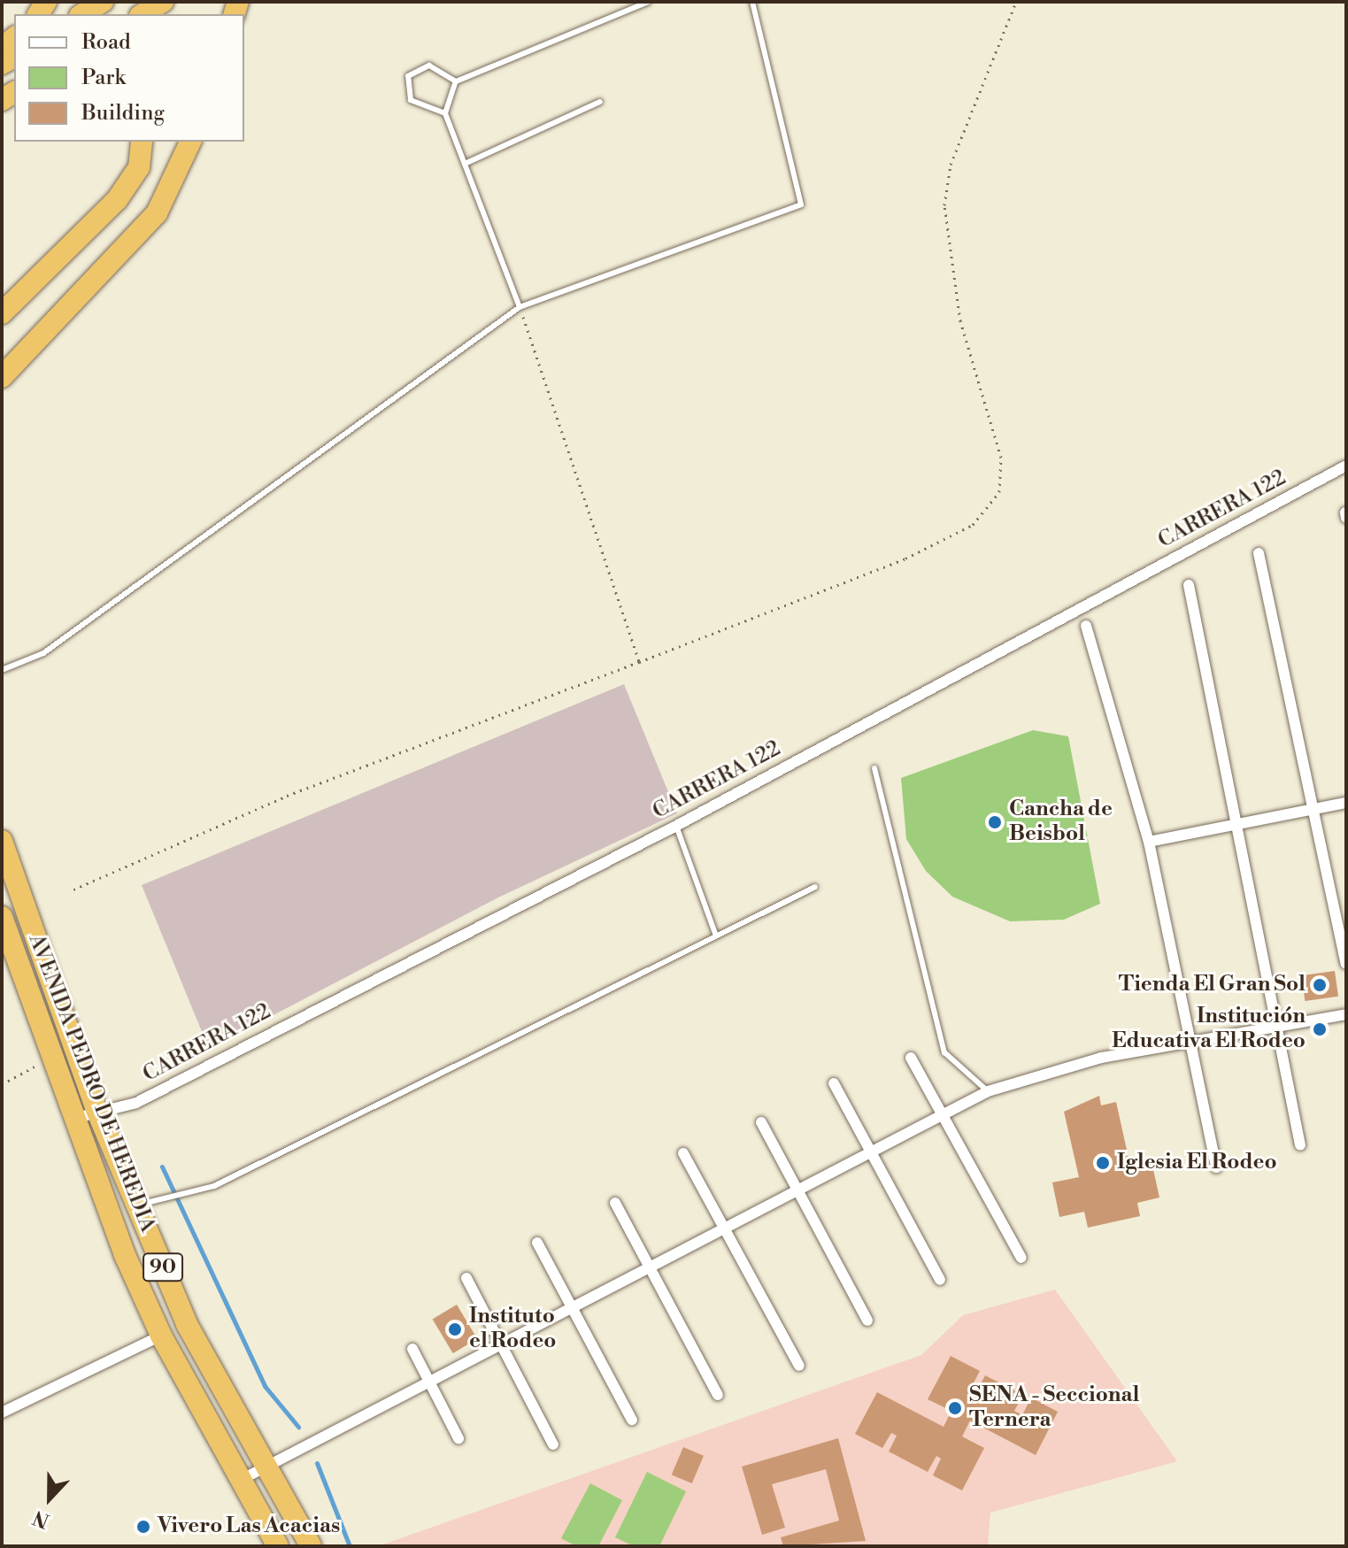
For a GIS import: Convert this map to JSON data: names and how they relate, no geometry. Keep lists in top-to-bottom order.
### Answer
{
  "streets": {
    "highway": ["AVENIDA PEDRO DE HEREDIA", "90"],
    "street": ["CARRERA 122"]
  },
  "crossings": [
    ["CARRERA 122", "AVENIDA PEDRO DE HEREDIA"]
  ],
  "places": [
    "Cancha de Beisbol",
    "Tienda El Gran Sol",
    "Institución Educativa El Rodeo",
    "Iglesia El Rodeo",
    "Instituto el Rodeo",
    "SENA - Seccional Ternera",
    "Vivero Las Acacias"
  ],
  "legend": ["Road", "Park", "Building"],
  "north": "bottom"
}
